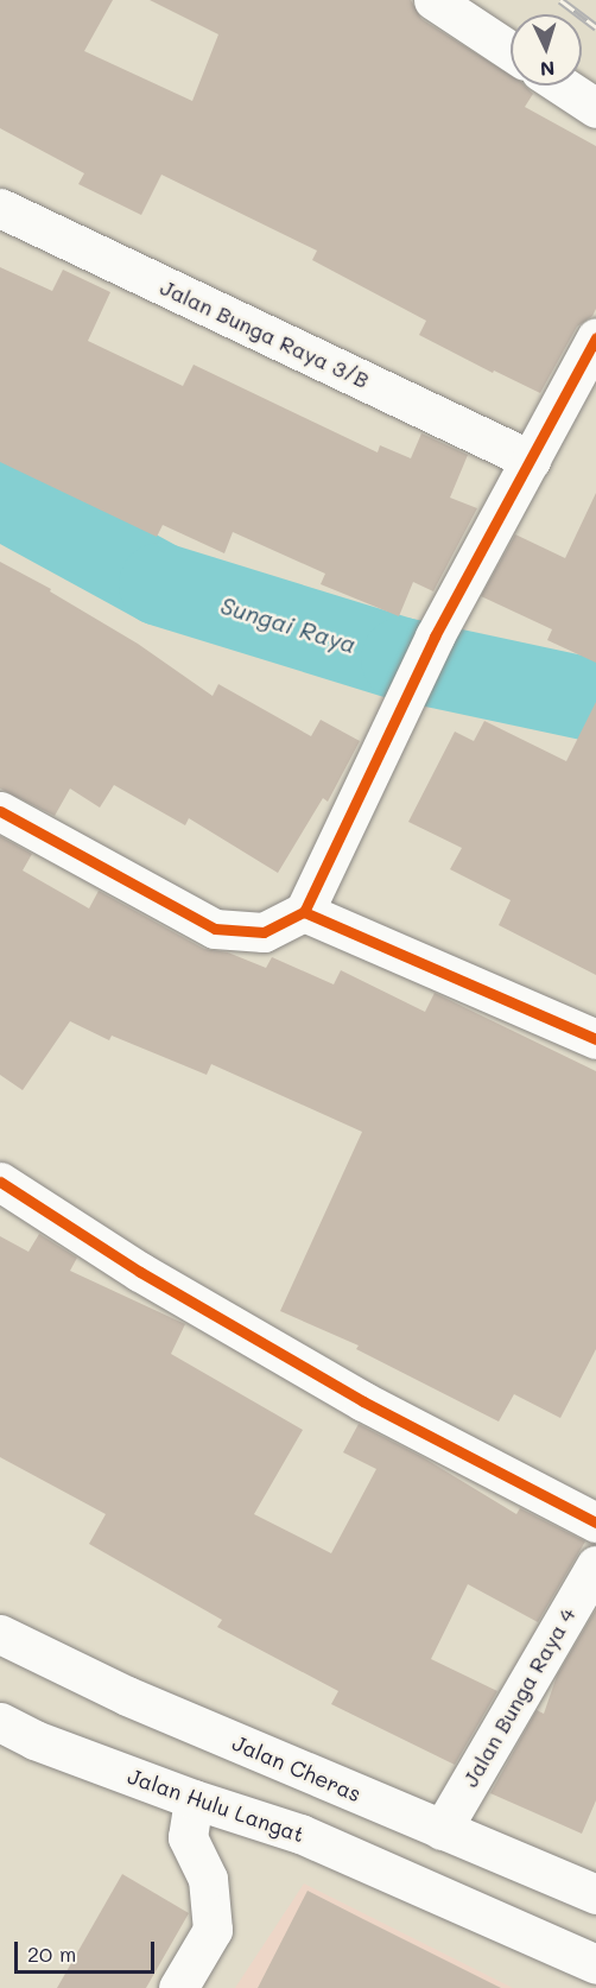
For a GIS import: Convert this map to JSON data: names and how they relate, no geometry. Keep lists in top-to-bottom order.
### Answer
{
  "streets": {
    "street": [
      "Jalan Bunga Raya 3/B",
      "Jalan Bunga Raya 4",
      "Jalan Cheras",
      "Jalan Hulu Langat"
    ]
  },
  "crossings": [
    ["Jalan Bunga Raya 4", "Jalan Cheras"]
  ],
  "water": ["Sungai Raya"],
  "scale_bar": "20 m",
  "north": "bottom"
}
